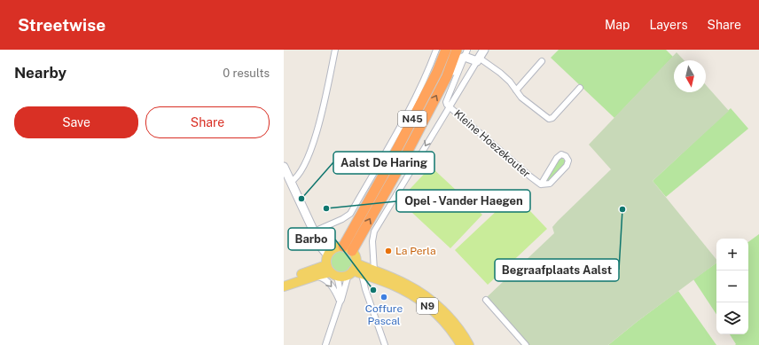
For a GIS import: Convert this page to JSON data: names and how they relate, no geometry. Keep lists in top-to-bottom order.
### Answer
{
  "streets": {
    "highway": ["N45"],
    "main road": ["N9"],
    "street": ["Kleine Hoezekouter"]
  },
  "crossings": [
    ["N45", "N9"]
  ],
  "places": [
    "Aalst De Haring",
    "Opel - Vander Haegen",
    "Begraafplaats Aalst",
    "La Perla",
    "Barbo",
    "Coffure Pascal"
  ],
  "north": "bottom",
  "page": {
    "header": "Streetwise",
    "nav": ["Map", "Layers", "Share"],
    "heading": ["Nearby", "0 results"],
    "buttons": ["Save", "Share"],
    "map_buttons": ["+", "−"]
  }
}
